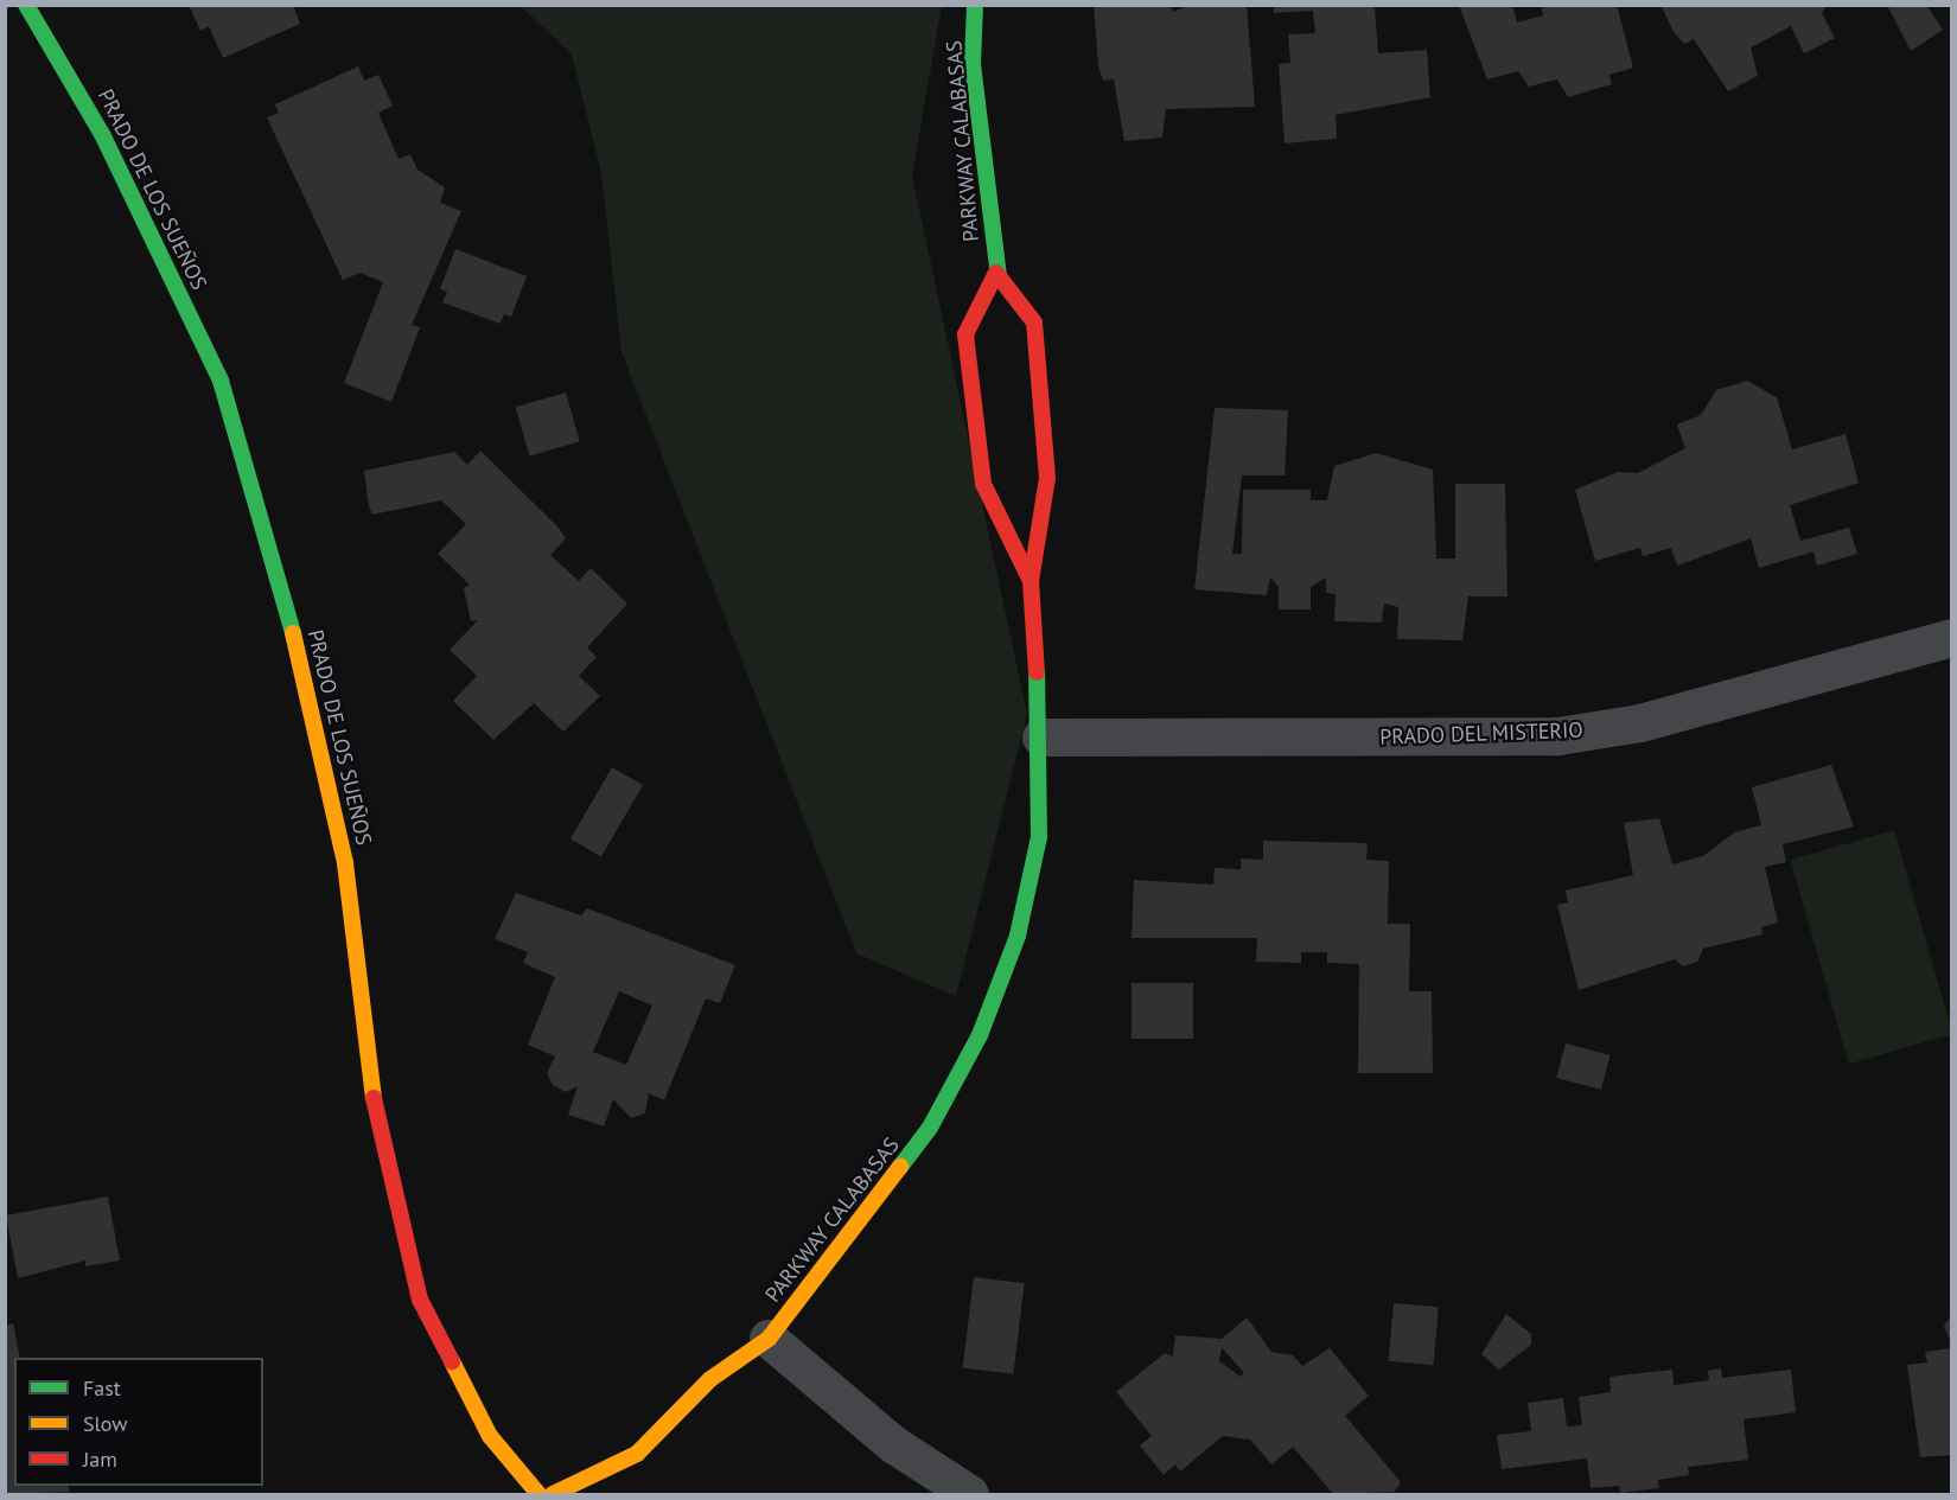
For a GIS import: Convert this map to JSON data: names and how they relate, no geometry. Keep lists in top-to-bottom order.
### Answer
{
  "streets": {
    "street": ["PARKWAY CALABASAS", "PRADO DE LOS SUEÑOS", "PRADO DEL MISTERIO"]
  },
  "crossings": [
    ["PARKWAY CALABASAS", "PRADO DEL MISTERIO"]
  ],
  "legend": ["Fast", "Slow", "Jam"]
}
